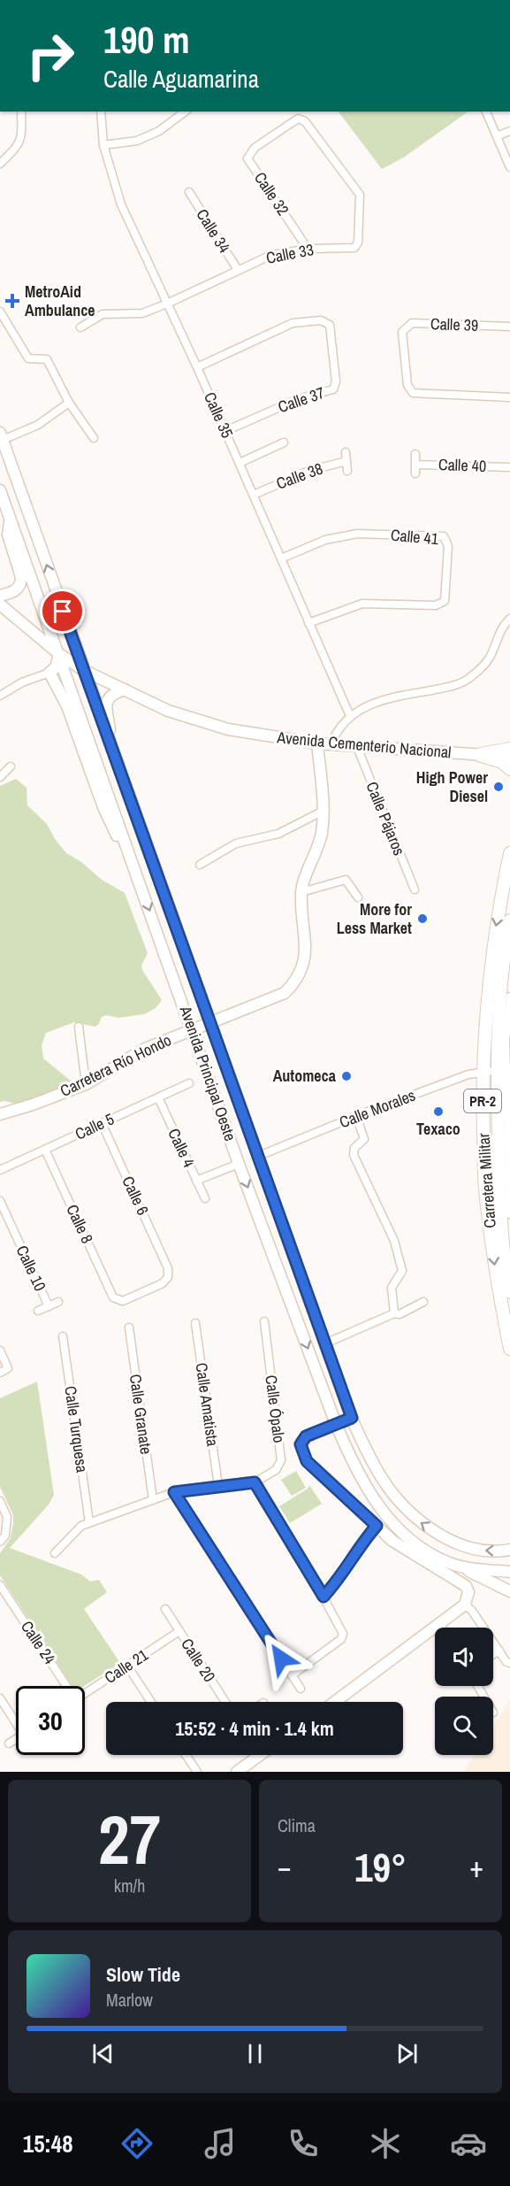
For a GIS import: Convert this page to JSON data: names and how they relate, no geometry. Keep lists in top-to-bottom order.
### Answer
{
  "streets": {
    "main road": [
      "Avenida Cementerio Nacional",
      "Carretera Río Hondo",
      "Avenida Principal Oeste",
      "PR-2",
      "Carretera Militar"
    ],
    "street": [
      "Calle 32",
      "Calle 34",
      "Calle 33",
      "Calle 39",
      "Calle 37",
      "Calle 35",
      "Calle 40",
      "Calle 38",
      "Calle 41",
      "Calle Pájaros",
      "Calle Morales",
      "Calle 5",
      "Calle 4",
      "Calle 6",
      "Calle 8",
      "Calle 10",
      "Calle Amatista",
      "Calle Ópalo",
      "Calle Granate",
      "Calle Turquesa",
      "Calle 24",
      "Calle 20",
      "Calle 21"
    ]
  },
  "crossings": [
    ["Calle 32", "Calle 33"],
    ["Calle 34", "Calle 33"],
    ["Calle 33", "Calle 35"],
    ["Calle 37", "Calle 35"],
    ["Calle 35", "Calle 38"],
    ["Calle 35", "Calle 41"],
    ["Avenida Cementerio Nacional", "Calle Pájaros"],
    ["Avenida Cementerio Nacional", "Carretera Río Hondo"],
    ["Avenida Cementerio Nacional", "Avenida Principal Oeste"],
    ["Carretera Río Hondo", "Avenida Principal Oeste"],
    ["Avenida Principal Oeste", "Calle Morales"],
    ["Calle Morales", "Carretera Militar"],
    ["Calle 5", "Calle 4"],
    ["Calle 5", "Calle 6"],
    ["Calle 5", "Calle 8"],
    ["Calle 6", "Calle 8"],
    ["Calle 20", "Calle 21"]
  ],
  "places": {
    "health": ["MetroAid Ambulance"],
    "other": [
      "High Power Diesel",
      "More for Less Market",
      "Automeca",
      "Texaco"
    ]
  },
  "page": {
    "turn": ["190 m", "Calle Aguamarina"],
    "limit": "30",
    "trip": "15:52 · 4 min · 1.4 km",
    "tile": [
      ["27", "km/h"],
      "Clima"
    ],
    "heat": ["−", "19°", "+"],
    "song": ["Slow Tide", "Marlow"],
    "tabs": "15:48"
  }
}
